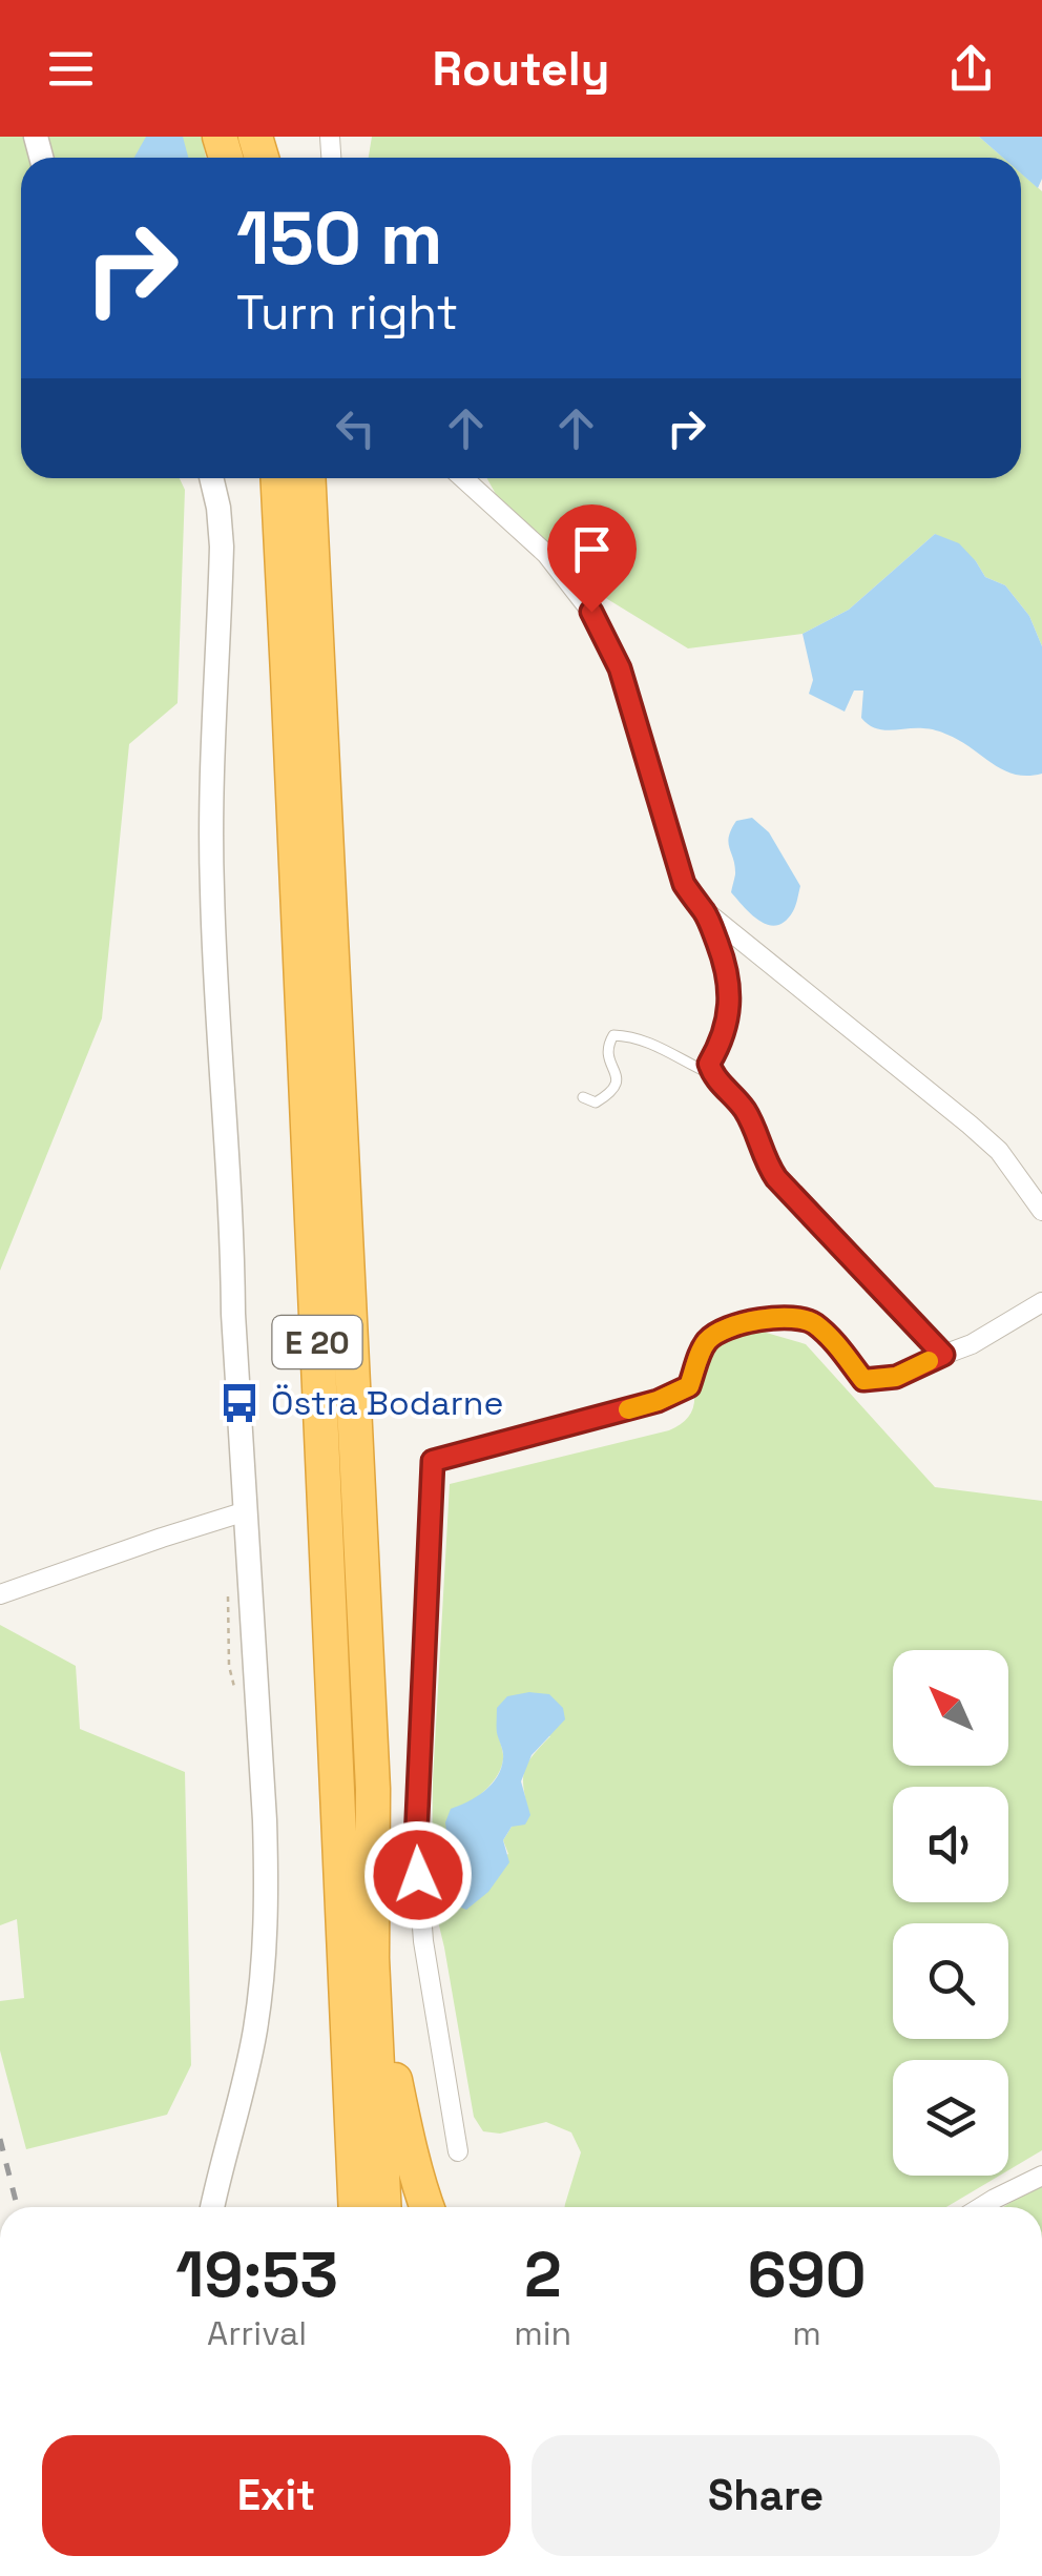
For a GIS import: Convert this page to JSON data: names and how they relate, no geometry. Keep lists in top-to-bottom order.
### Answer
{
  "streets": {
    "highway": ["E 20"]
  },
  "places": {
    "bus stop": ["Östra Bodarne"]
  },
  "north": "top left",
  "page": {
    "header": "Routely",
    "turn": ["150 m", "Turn right"],
    "eta": [
      "19:53",
      "Arrival",
      "2",
      "min",
      "690",
      "m"
    ],
    "buttons": ["Exit", "Share"]
  }
}
